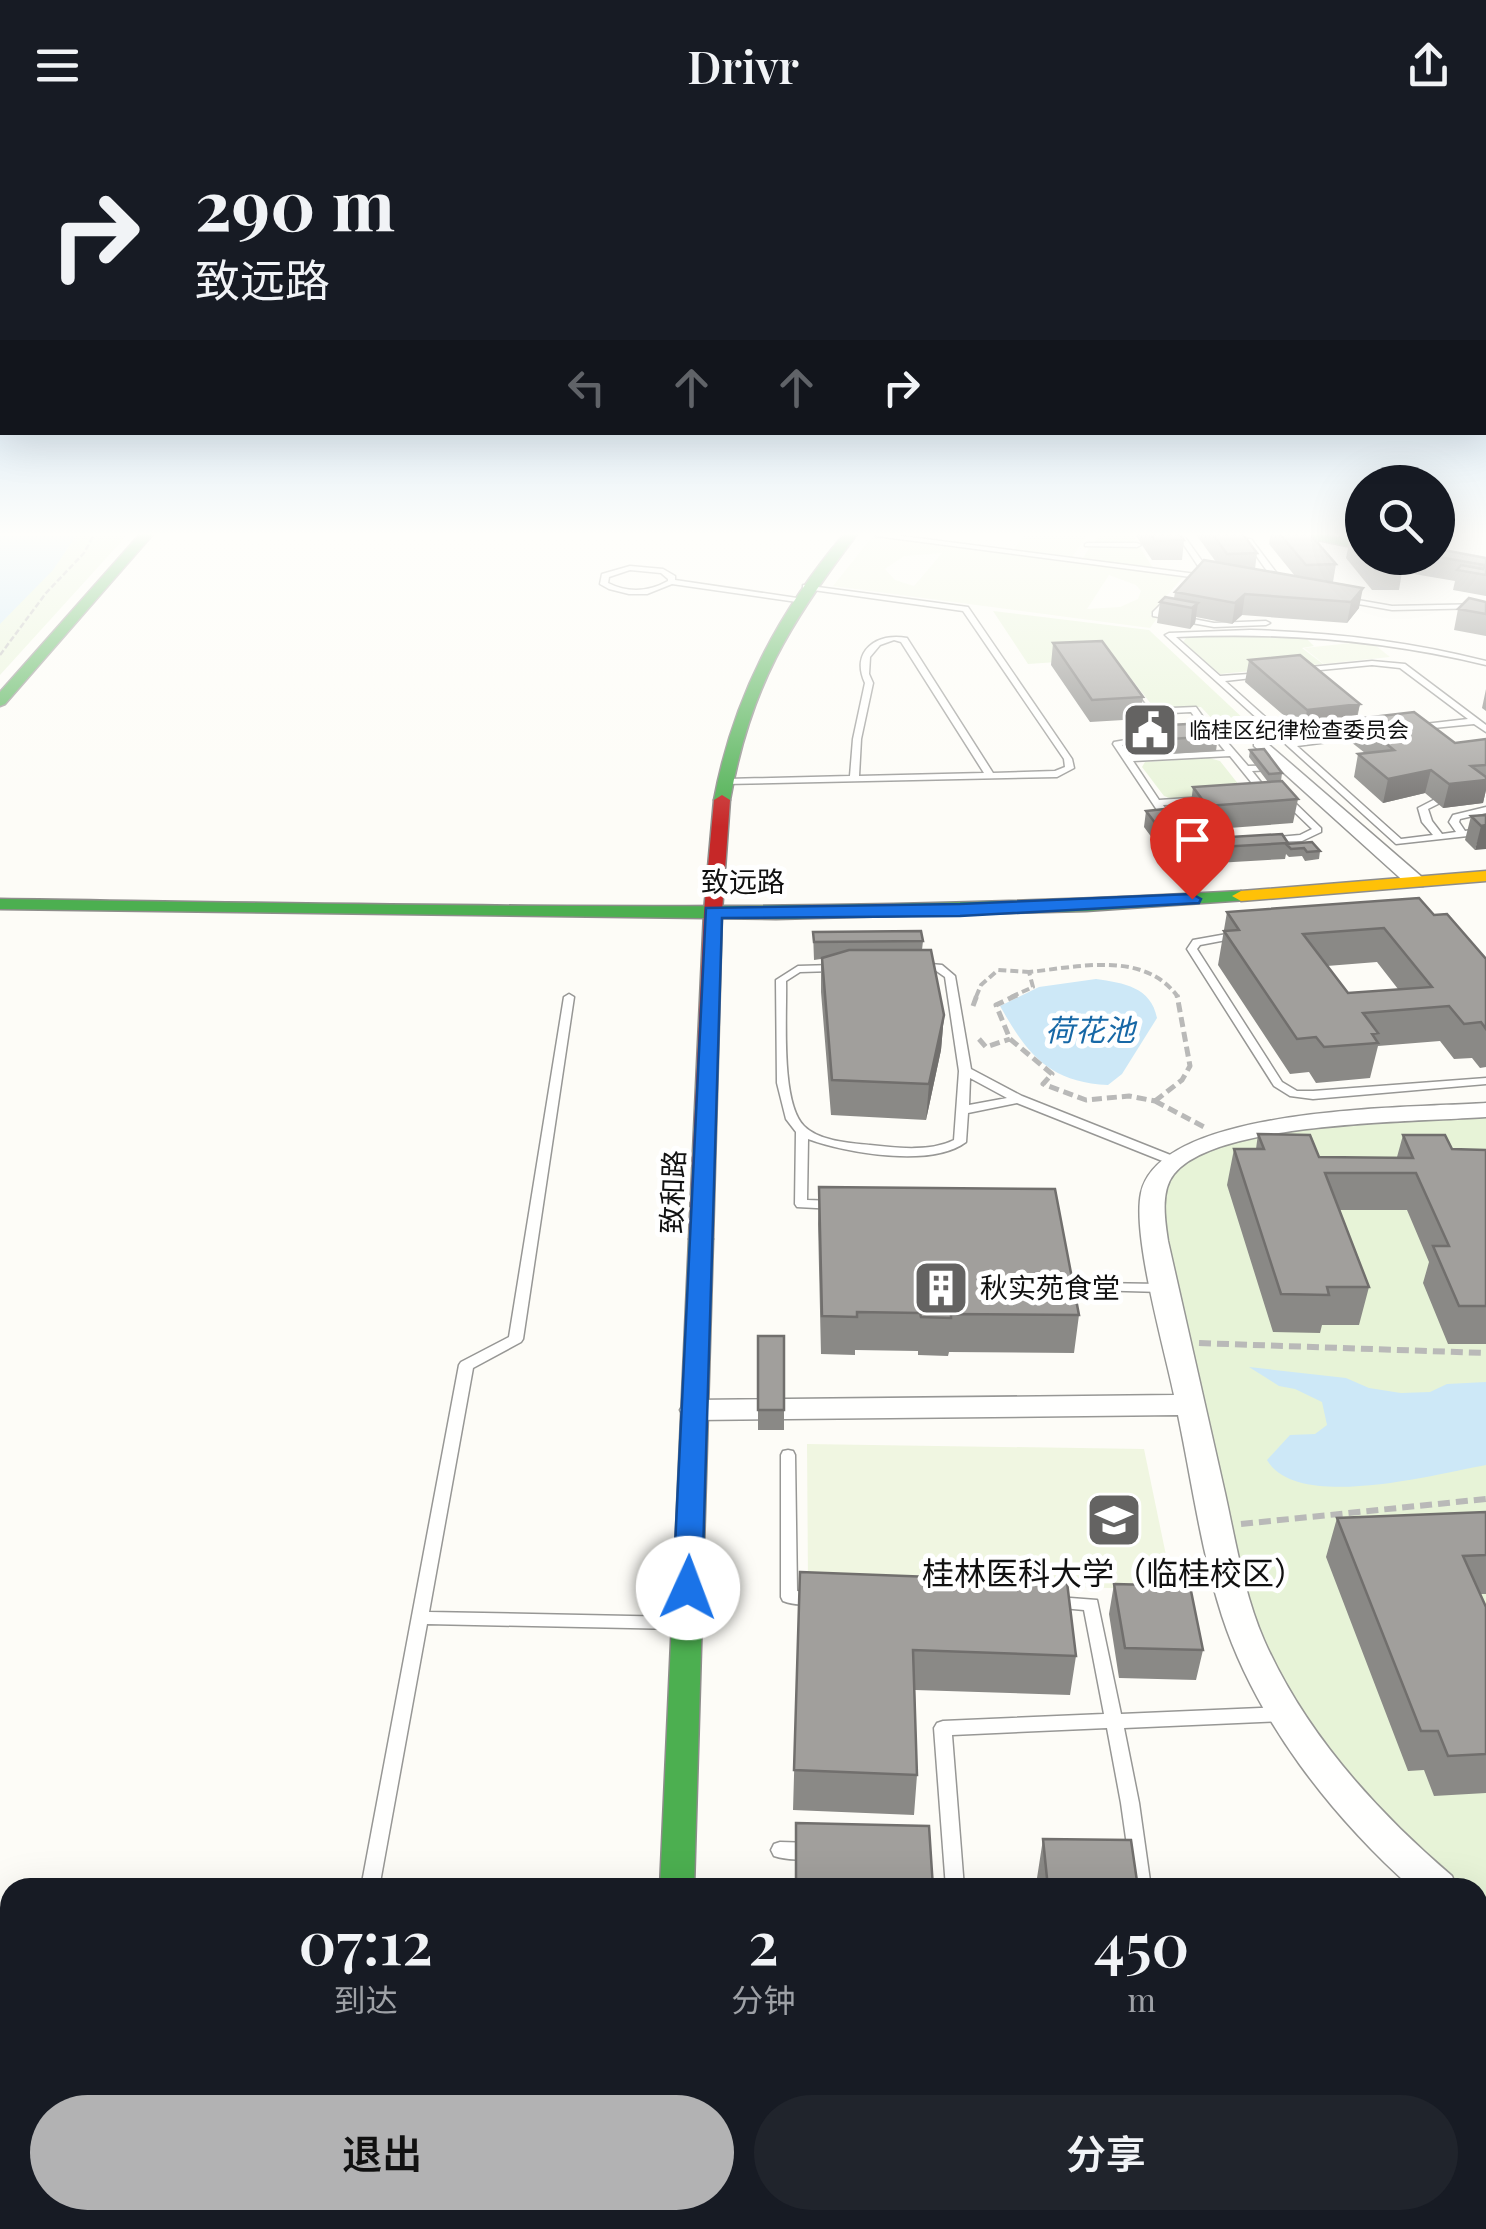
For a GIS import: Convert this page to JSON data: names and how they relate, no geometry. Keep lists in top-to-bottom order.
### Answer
{
  "streets": {
    "main road": ["致远路", "致和路"]
  },
  "crossings": [
    ["致远路", "致和路"]
  ],
  "water": ["荷花池"],
  "places": {
    "public building": ["临桂区纪律检查委员会"],
    "building": ["秋实苑食堂"],
    "school or university": ["桂林医科大学（临桂校区）"]
  },
  "page": {
    "header": "Drivr",
    "turn": ["290 m", "致远路"],
    "eta": [
      "07:12",
      "到达",
      "2",
      "分钟",
      "450",
      "m"
    ],
    "buttons": ["退出", "分享"]
  }
}
